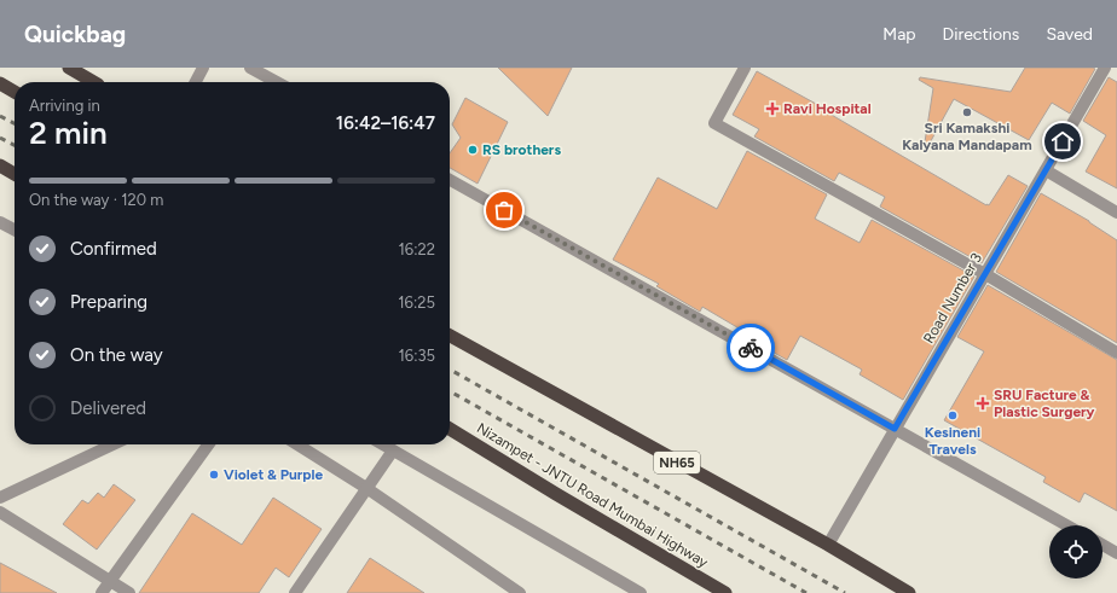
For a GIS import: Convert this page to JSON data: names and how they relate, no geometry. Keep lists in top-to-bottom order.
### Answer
{
  "streets": {
    "highway": ["NH65", "Nizampet - JNTU Road Mumbai Highway"],
    "street": ["Road Number 3"]
  },
  "crossings": [
    ["Road Number 3", "NH65"]
  ],
  "places": {
    "health": ["Ravi Hospital", "SRU Facture & Plastic Surgery"],
    "other": [
      "Sri Kamakshi Kalyana Mandapam",
      "RS brothers",
      "Kesineni Travels",
      "Violet & Purple"
    ]
  },
  "page": {
    "header": "Quickbag",
    "nav": ["Map", "Directions", "Saved"],
    "heading": ["2 min", "Arriving in", "16:42–16:47"],
    "bar": "On the way · 120 m",
    "list": [
      ["Confirmed", "16:22"],
      ["Preparing", "16:25"],
      ["On the way", "16:35"],
      "Delivered"
    ]
  }
}
